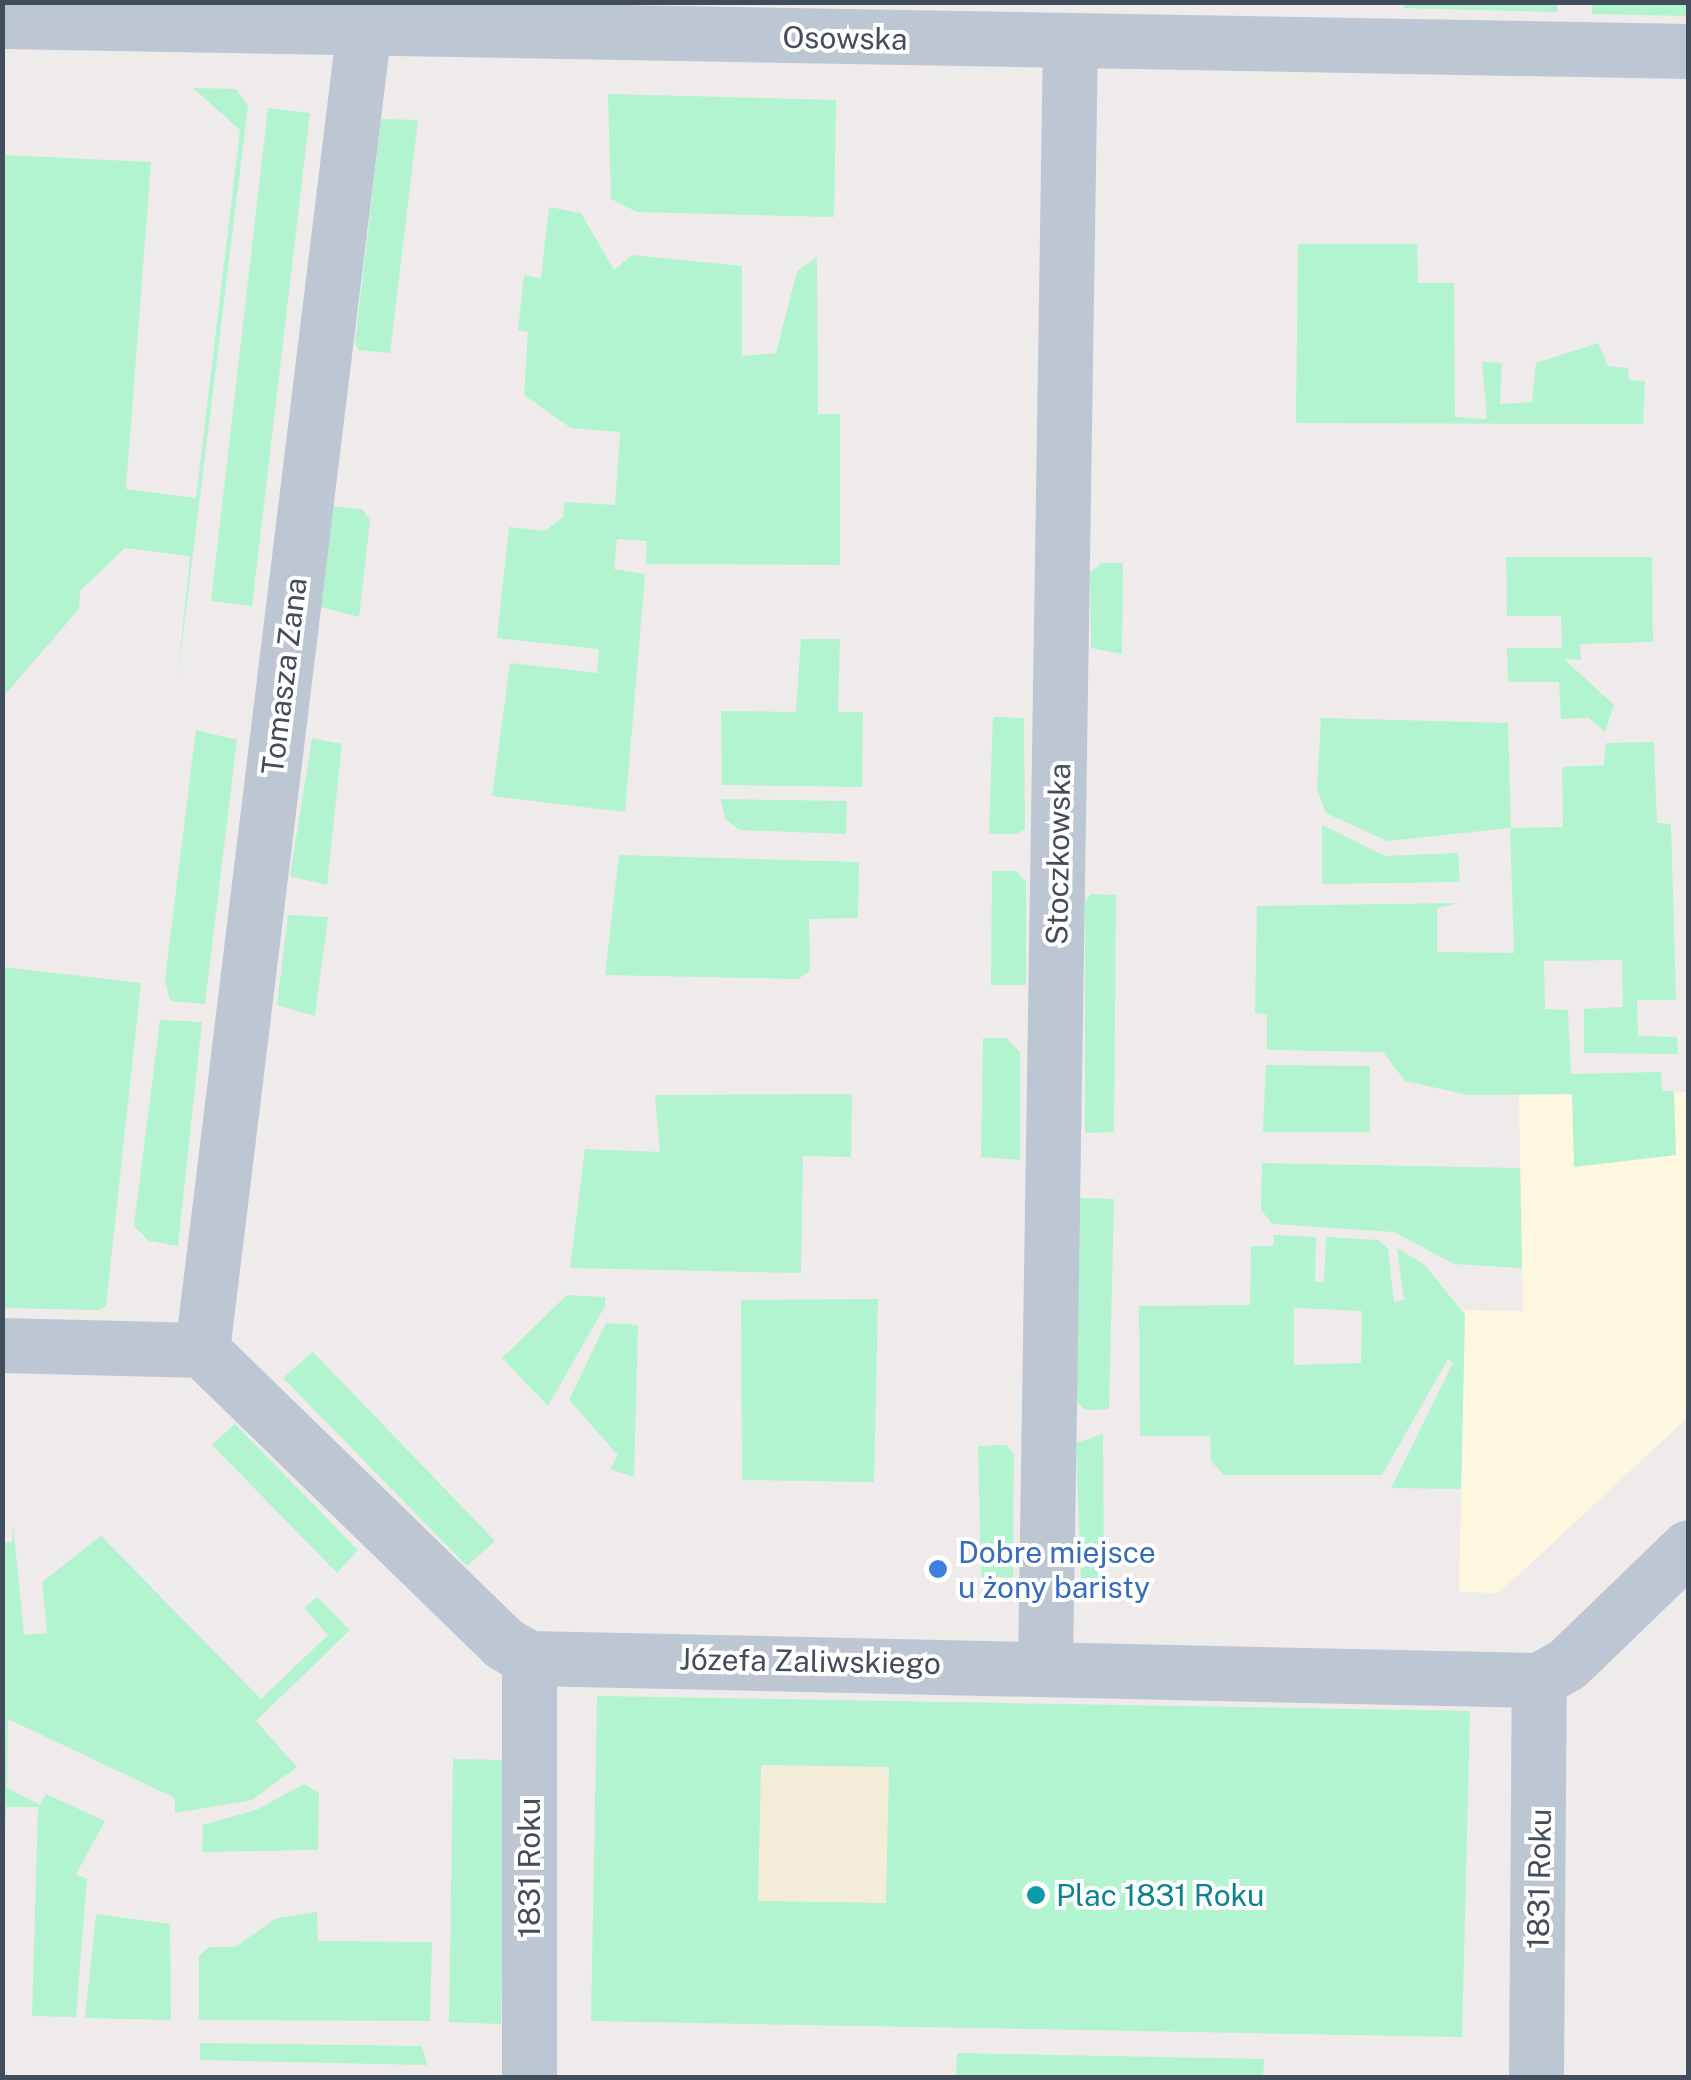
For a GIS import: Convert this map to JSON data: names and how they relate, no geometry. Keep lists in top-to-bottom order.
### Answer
{
  "streets": {
    "street": [
      "Osowska",
      "Tomasza Zana",
      "Stoczkowska",
      "Józefa Zaliwskiego",
      "1831 Roku"
    ]
  },
  "crossings": [
    ["Osowska", "Tomasza Zana"],
    ["Osowska", "Stoczkowska"],
    ["Stoczkowska", "Józefa Zaliwskiego"],
    ["Józefa Zaliwskiego", "1831 Roku"]
  ],
  "places": ["Dobre miejsce u żony baristy", "Plac 1831 Roku"]
}
